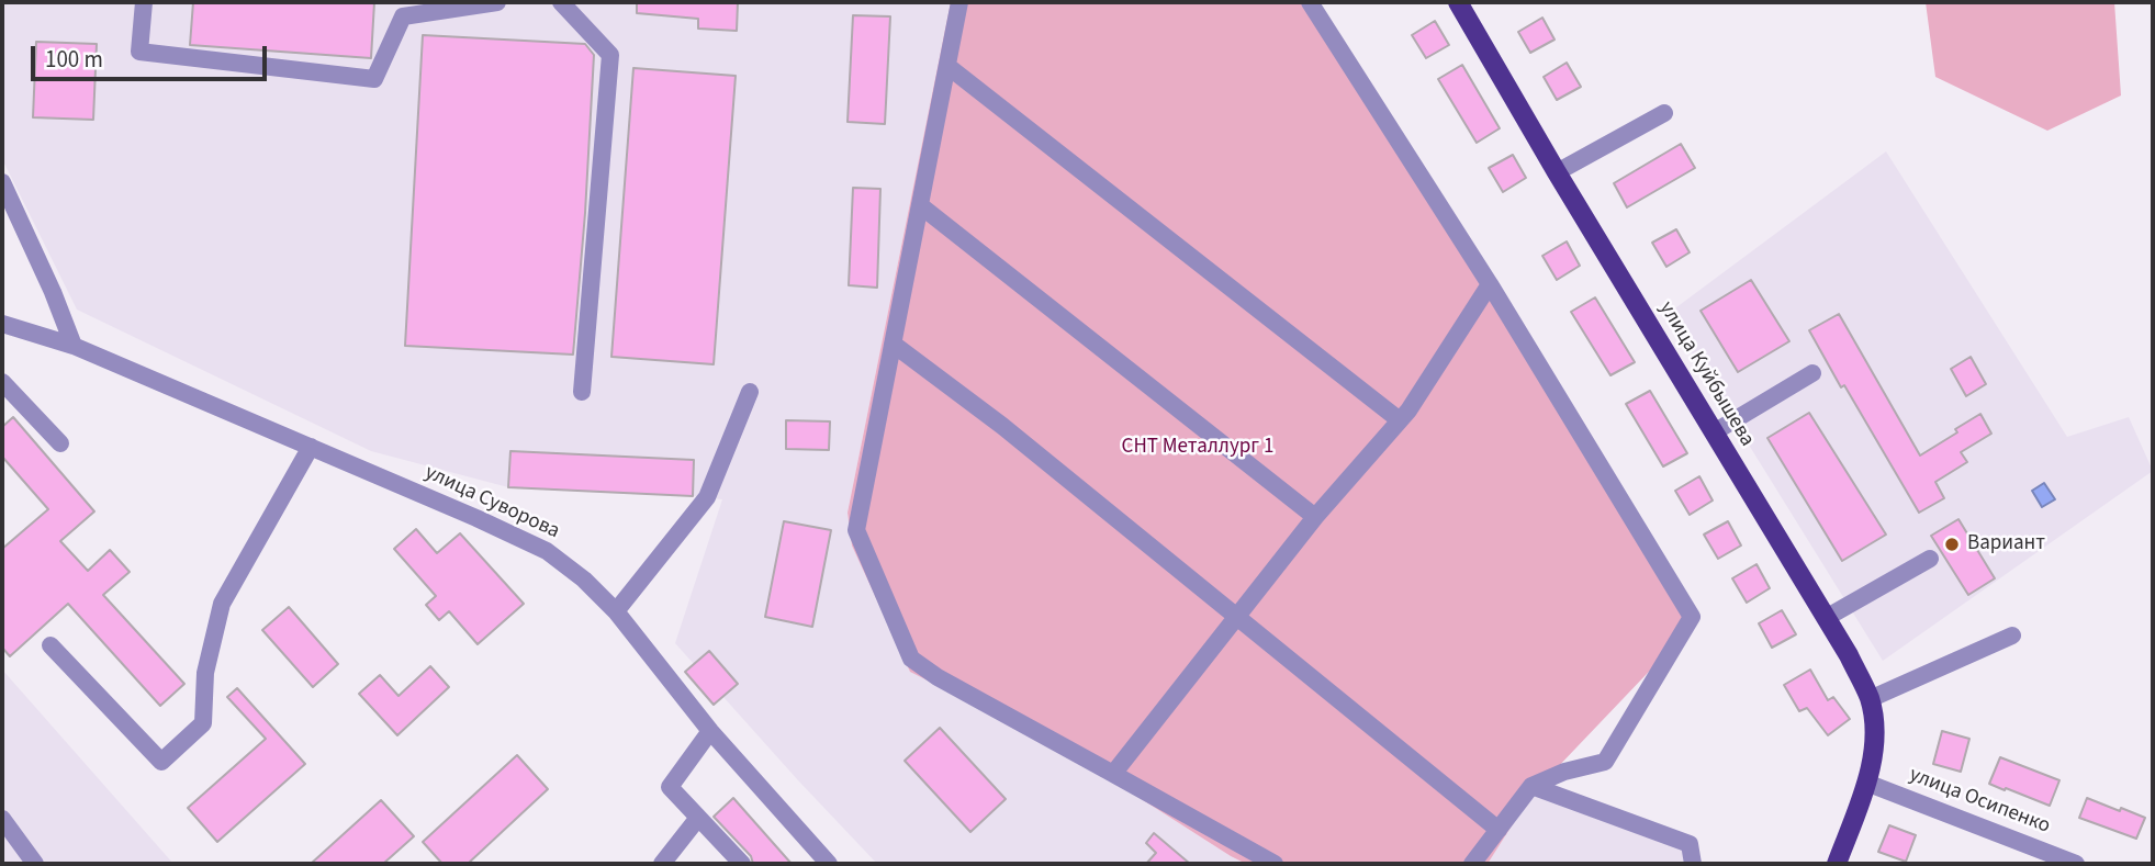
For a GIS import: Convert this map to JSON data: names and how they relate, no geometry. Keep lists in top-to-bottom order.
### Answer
{
  "streets": {
    "main road": ["улица Куйбышева"],
    "street": ["улица Суворова", "улица Осипенко"]
  },
  "crossings": [
    ["улица Куйбышева", "улица Осипенко"]
  ],
  "parks": ["СНТ Металлург 1"],
  "places": ["Вариант"],
  "scale_bar": "100 m"
}
